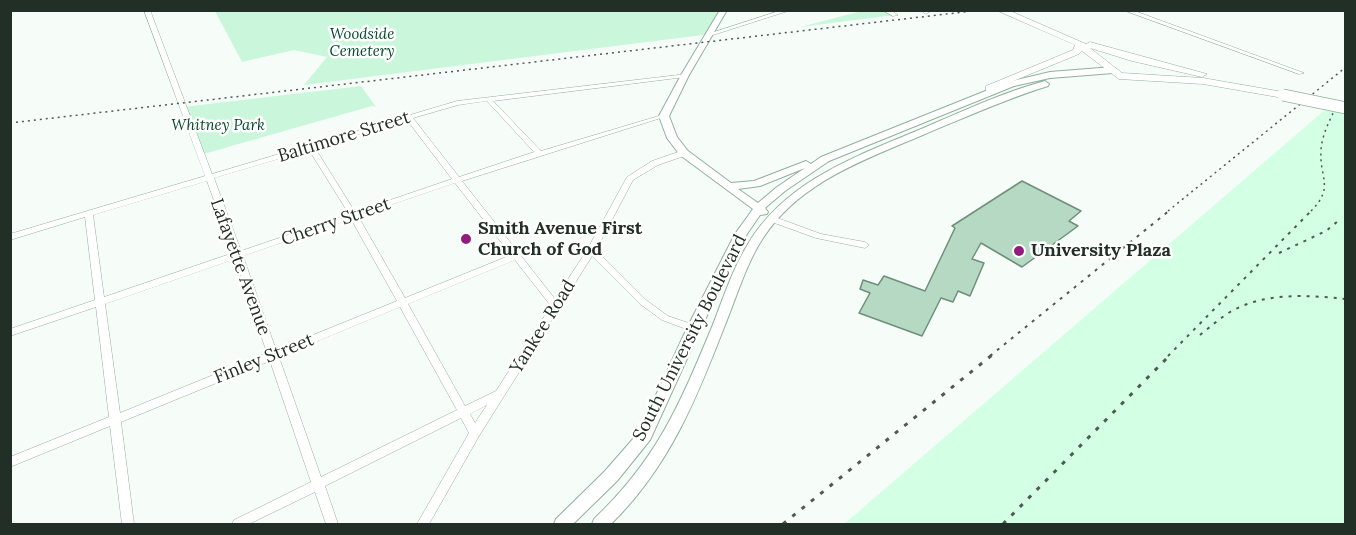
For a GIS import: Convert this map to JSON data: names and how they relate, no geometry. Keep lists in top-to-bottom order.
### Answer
{
  "streets": {
    "main road": ["South University Boulevard"],
    "street": [
      "Baltimore Street",
      "Cherry Street",
      "Lafayette Avenue",
      "Yankee Road",
      "Finley Street"
    ]
  },
  "crossings": [
    ["Baltimore Street", "Lafayette Avenue"],
    ["Cherry Street", "Lafayette Avenue"],
    ["Lafayette Avenue", "Finley Street"]
  ],
  "parks": ["Woodside Cemetery", "Whitney Park"],
  "places": ["Smith Avenue First Church of God", "University Plaza"]
}
